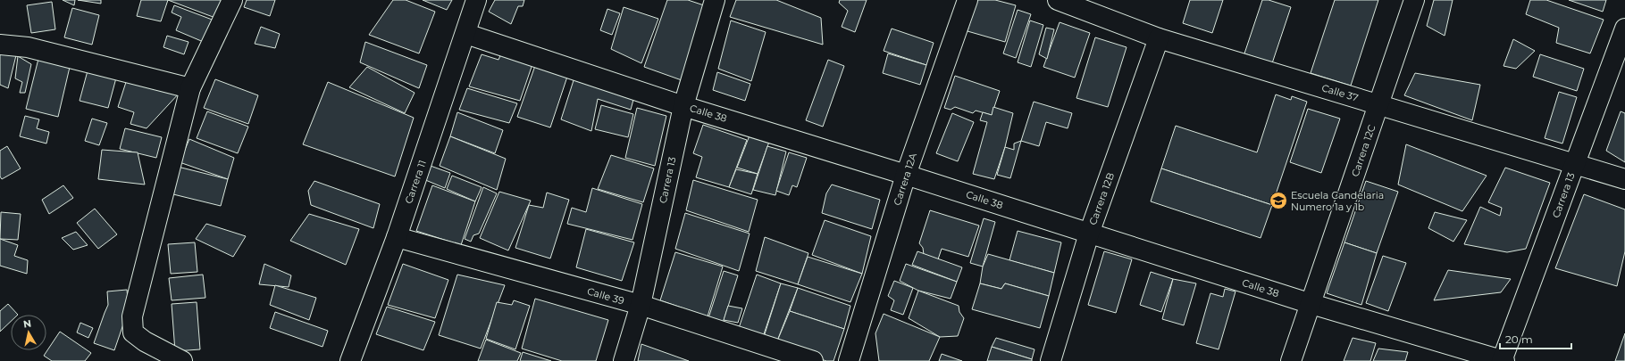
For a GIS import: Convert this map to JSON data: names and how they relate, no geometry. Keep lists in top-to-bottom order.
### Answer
{
  "streets": {
    "street": [
      "Calle 37",
      "Calle 38",
      "Carrera 12C",
      "Carrera 12A",
      "Carrera 13",
      "Carrera 11",
      "Carrera 12B",
      "Calle 39"
    ]
  },
  "crossings": [
    ["Calle 37", "Carrera 12C"],
    ["Calle 37", "Carrera 13"],
    ["Calle 37", "Carrera 12B"],
    ["Calle 38", "Carrera 12C"],
    ["Calle 38", "Carrera 12A"],
    ["Calle 38", "Carrera 13"],
    ["Calle 38", "Carrera 11"],
    ["Calle 38", "Carrera 12B"],
    ["Carrera 13", "Calle 39"],
    ["Carrera 11", "Calle 39"]
  ],
  "places": {
    "school or university": ["Escuela Candelaria Numero 1a y 1b"]
  },
  "scale_bar": "20 m",
  "north": "top"
}
